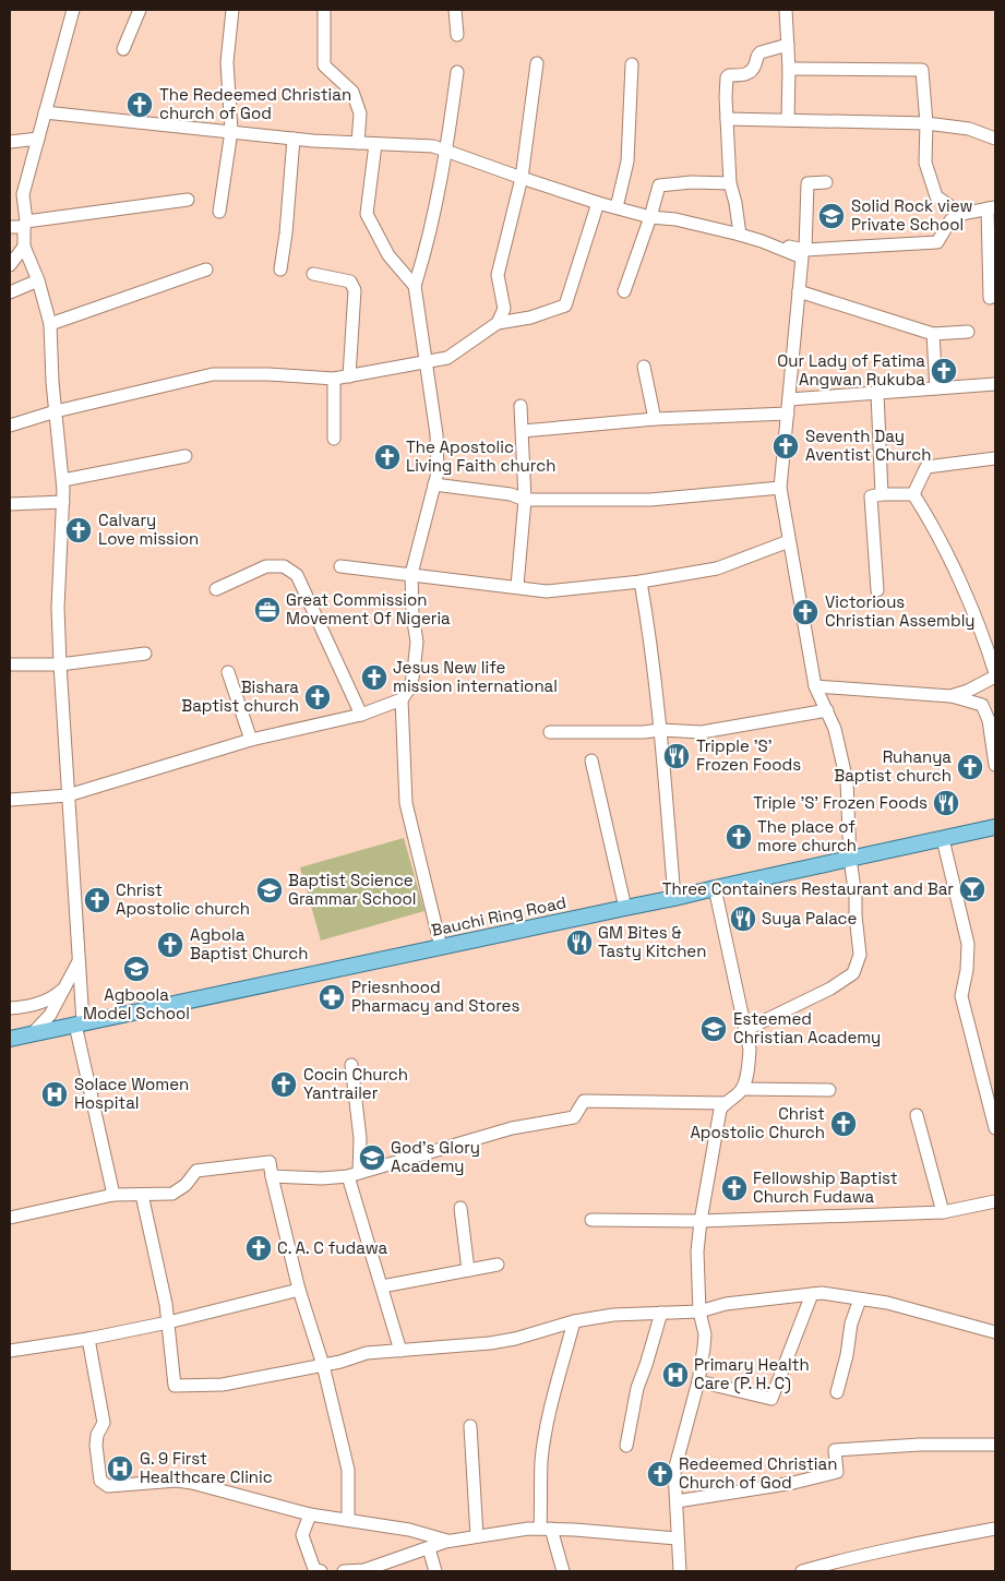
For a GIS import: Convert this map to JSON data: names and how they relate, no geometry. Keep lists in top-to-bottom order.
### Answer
{
  "streets": {
    "main road": ["Bauchi Ring Road"]
  },
  "places": {
    "church": [
      "The Redeemed Christian church of God",
      "Our Lady of Fatima Angwan Rukuba",
      "Seventh Day Aventist Church",
      "The Apostolic Living Faith church",
      "Calvary Love mission",
      "Victorious Christian Assembly",
      "Jesus New life mission international",
      "Bishara Baptist church",
      "Ruhanya Baptist church",
      "The place of more church",
      "Christ Apostolic church",
      "Agbola Baptist Church",
      "Cocin Church Yantrailer",
      "Christ Apostolic Church",
      "Fellowship Baptist Church Fudawa",
      "C. A. C fudawa",
      "Redeemed Christian Church of God"
    ],
    "school or university": [
      "Solid Rock view Private School",
      "Baptist Science Grammar School",
      "Agboola Model School",
      "Esteemed Christian Academy",
      "God's Glory Academy"
    ],
    "office": ["Great Commission Movement Of Nigeria"],
    "restaurant": [
      "Tripple 'S' Frozen Foods",
      "Triple 'S' Frozen Foods",
      "Suya Palace",
      "GM Bites & Tasty Kitchen"
    ],
    "bar": ["Three Containers Restaurant and Bar"],
    "pharmacy": ["Priesnhood Pharmacy and Stores"],
    "hospital": ["Solace Women Hospital", "Primary Health Care (P. H. C)", "G. 9 First Healthcare Clinic"]
  }
}
